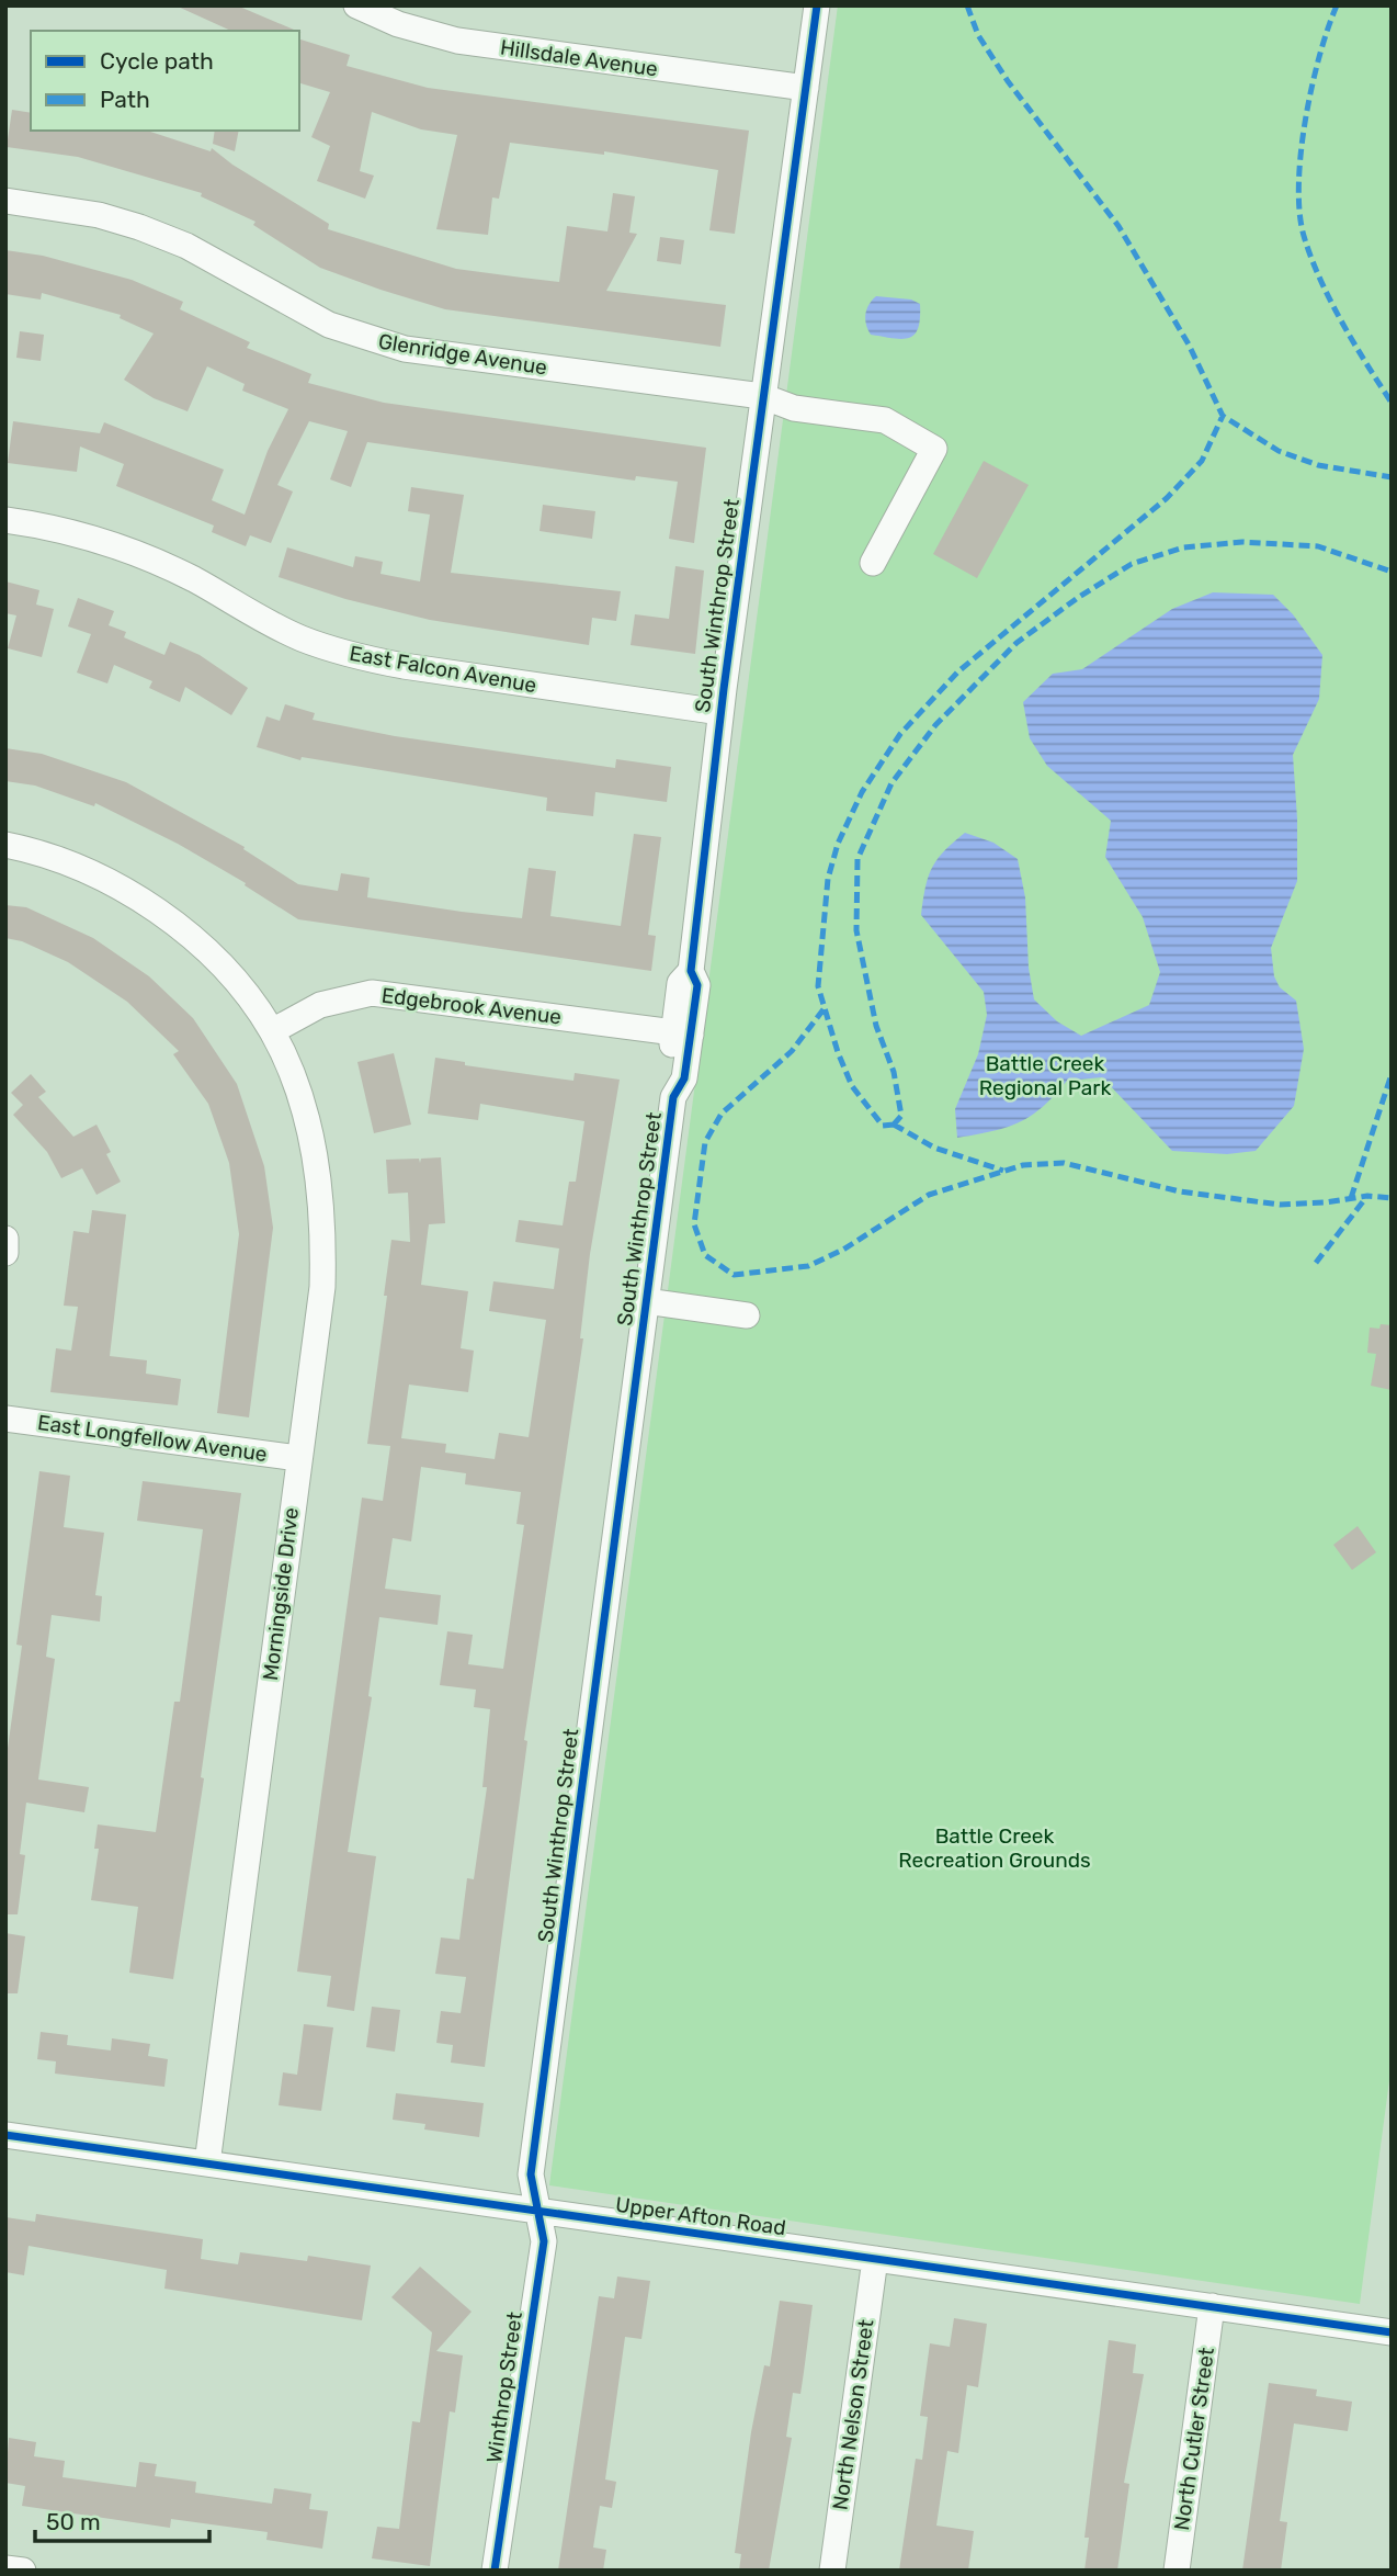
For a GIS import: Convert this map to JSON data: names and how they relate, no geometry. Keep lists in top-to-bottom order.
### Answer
{
  "streets": {
    "street": [
      "Hillsdale Avenue",
      "Glenridge Avenue",
      "South Winthrop Street",
      "East Falcon Avenue",
      "Edgebrook Avenue",
      "East Longfellow Avenue",
      "Morningside Drive",
      "Upper Afton Road",
      "Winthrop Street",
      "North Nelson Street",
      "North Cutler Street"
    ]
  },
  "crossings": [
    ["Hillsdale Avenue", "South Winthrop Street"],
    ["Glenridge Avenue", "South Winthrop Street"],
    ["South Winthrop Street", "East Falcon Avenue"],
    ["South Winthrop Street", "Edgebrook Avenue"],
    ["South Winthrop Street", "Upper Afton Road"],
    ["South Winthrop Street", "Winthrop Street"],
    ["Edgebrook Avenue", "Morningside Drive"],
    ["East Longfellow Avenue", "Morningside Drive"],
    ["Morningside Drive", "Upper Afton Road"],
    ["Upper Afton Road", "Winthrop Street"],
    ["Upper Afton Road", "North Nelson Street"],
    ["Upper Afton Road", "North Cutler Street"]
  ],
  "parks": ["Battle Creek Regional Park", "Battle Creek Recreation Grounds"],
  "legend": ["Cycle path", "Path"],
  "scale_bar": "50 m"
}
